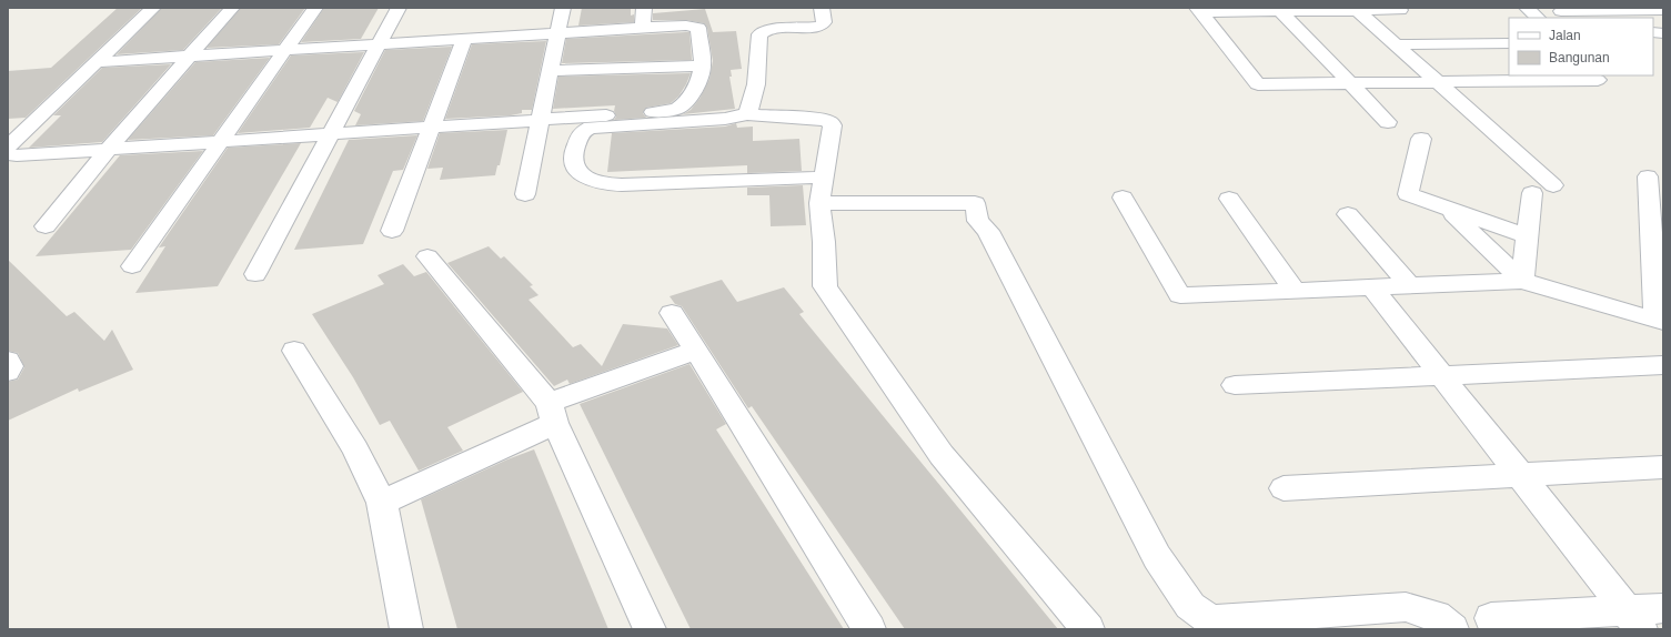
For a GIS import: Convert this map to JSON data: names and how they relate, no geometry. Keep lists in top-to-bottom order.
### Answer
{
  "legend": ["Jalan", "Bangunan"]
}
